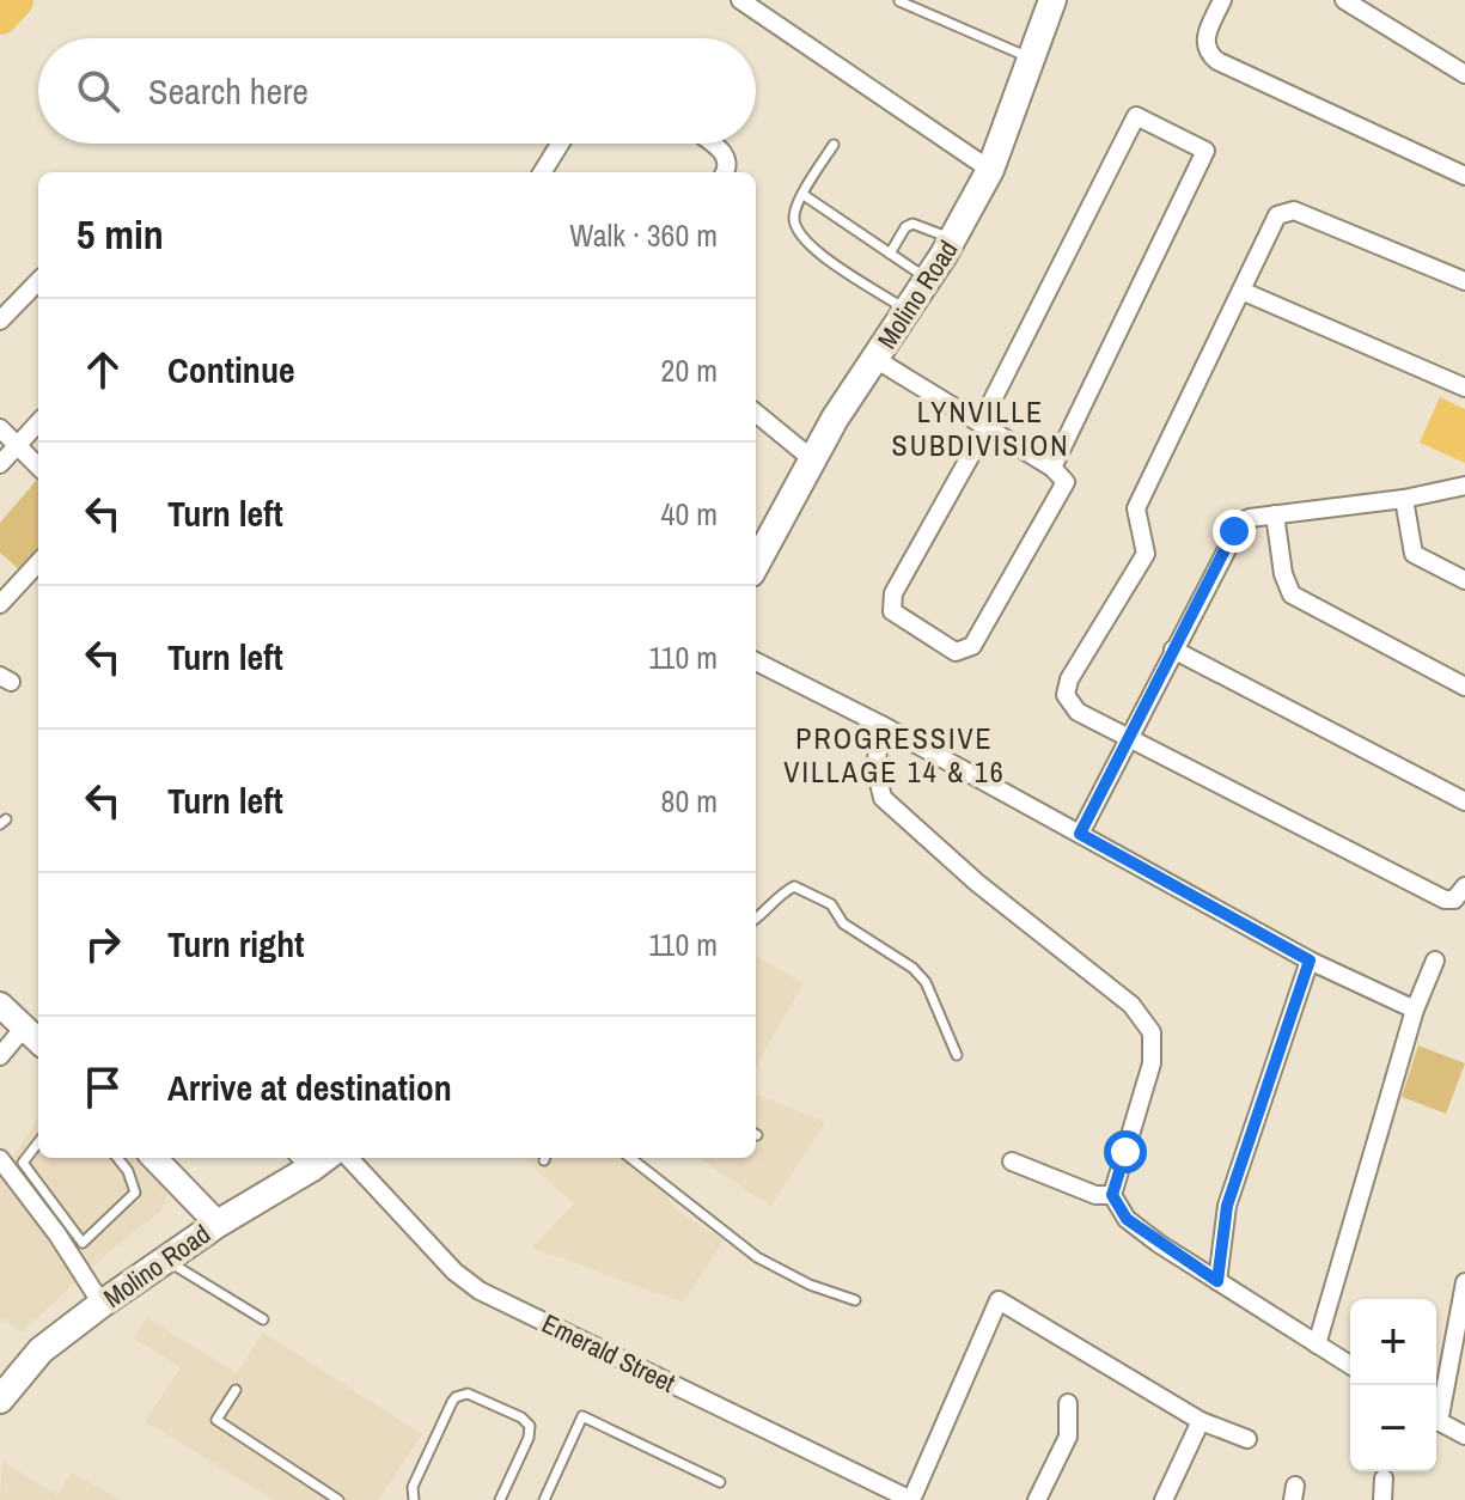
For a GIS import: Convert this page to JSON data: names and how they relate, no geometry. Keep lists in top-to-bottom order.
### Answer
{
  "streets": {
    "main road": ["Molino Road"],
    "street": ["Emerald Street"]
  },
  "districts": ["LYNVILLE SUBDIVISION", "PROGRESSIVE VILLAGE 14 & 16"],
  "page": {
    "search": "Search here",
    "heading": ["5 min", "Walk · 360 m"],
    "list": [
      ["Continue", "20 m"],
      ["Turn left", "40 m"],
      ["Turn left", "110 m"],
      ["Turn left", "80 m"],
      ["Turn right", "110 m"],
      "Arrive at destination"
    ],
    "map_buttons": ["+", "−"]
  }
}
